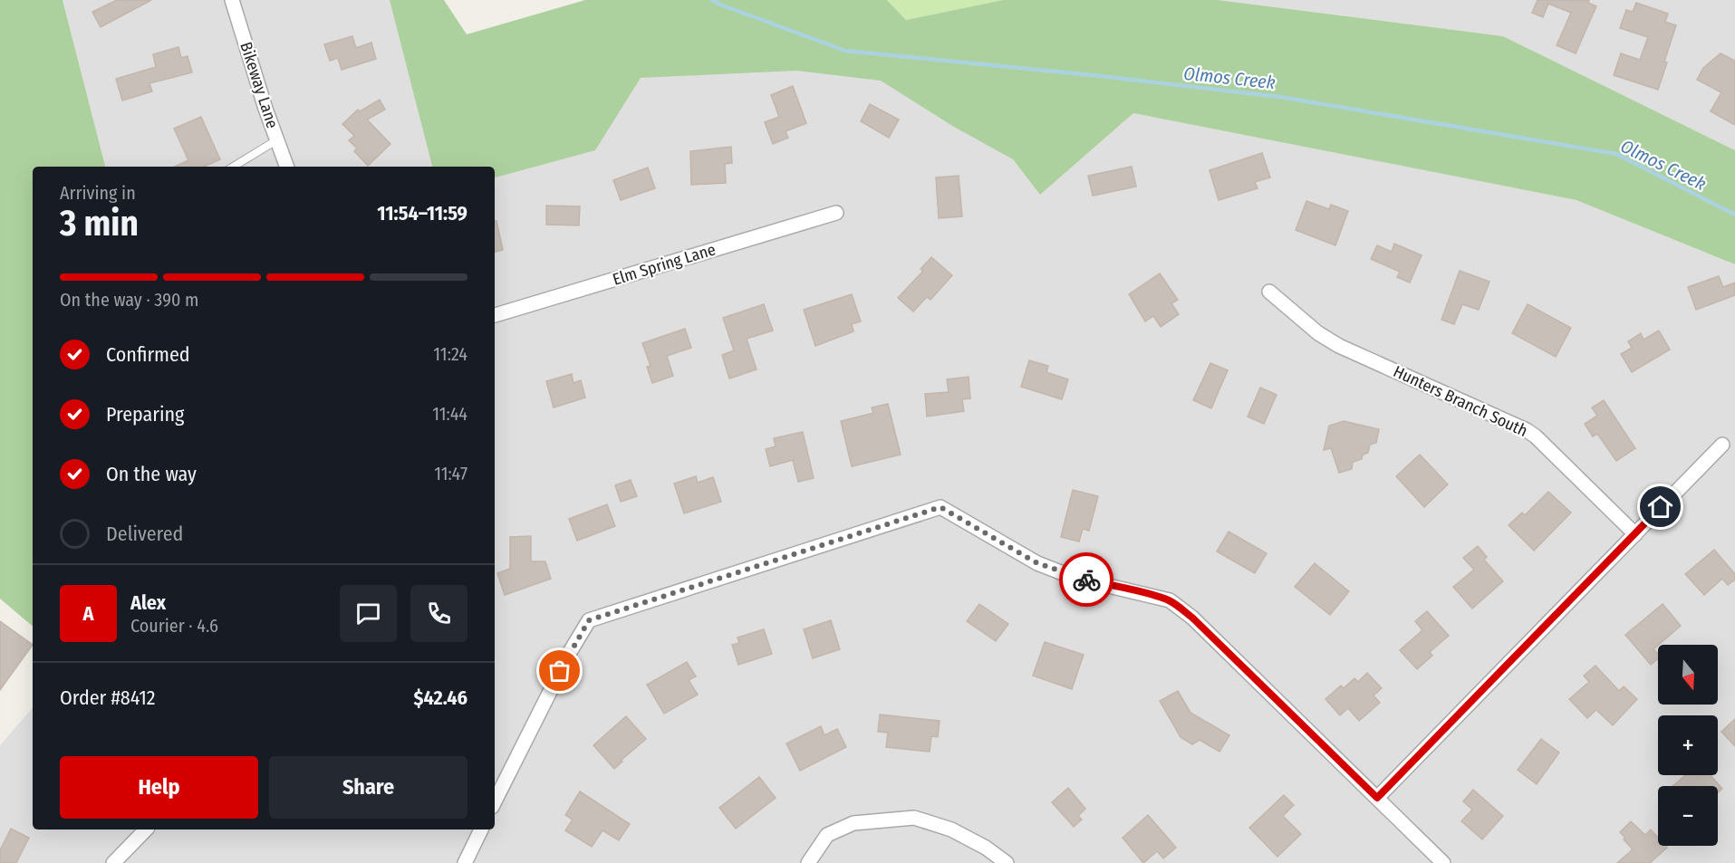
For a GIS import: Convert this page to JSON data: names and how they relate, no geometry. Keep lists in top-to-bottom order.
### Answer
{
  "streets": {
    "street": ["Bikeway Lane", "Elm Spring Lane", "Hunters Branch South"]
  },
  "water": ["Olmos Creek"],
  "north": "bottom",
  "page": {
    "heading": ["3 min", "Arriving in", "11:54–11:59"],
    "panel": [
      "Alex",
      "Courier · 4.6",
      "Order #8412",
      "$42.46"
    ],
    "bar": "On the way · 390 m",
    "list": [
      ["Confirmed", "11:24"],
      ["Preparing", "11:44"],
      ["On the way", "11:47"],
      "Delivered"
    ],
    "round": "A",
    "map_buttons": ["+", "−"],
    "buttons": ["Help", "Share"]
  }
}
